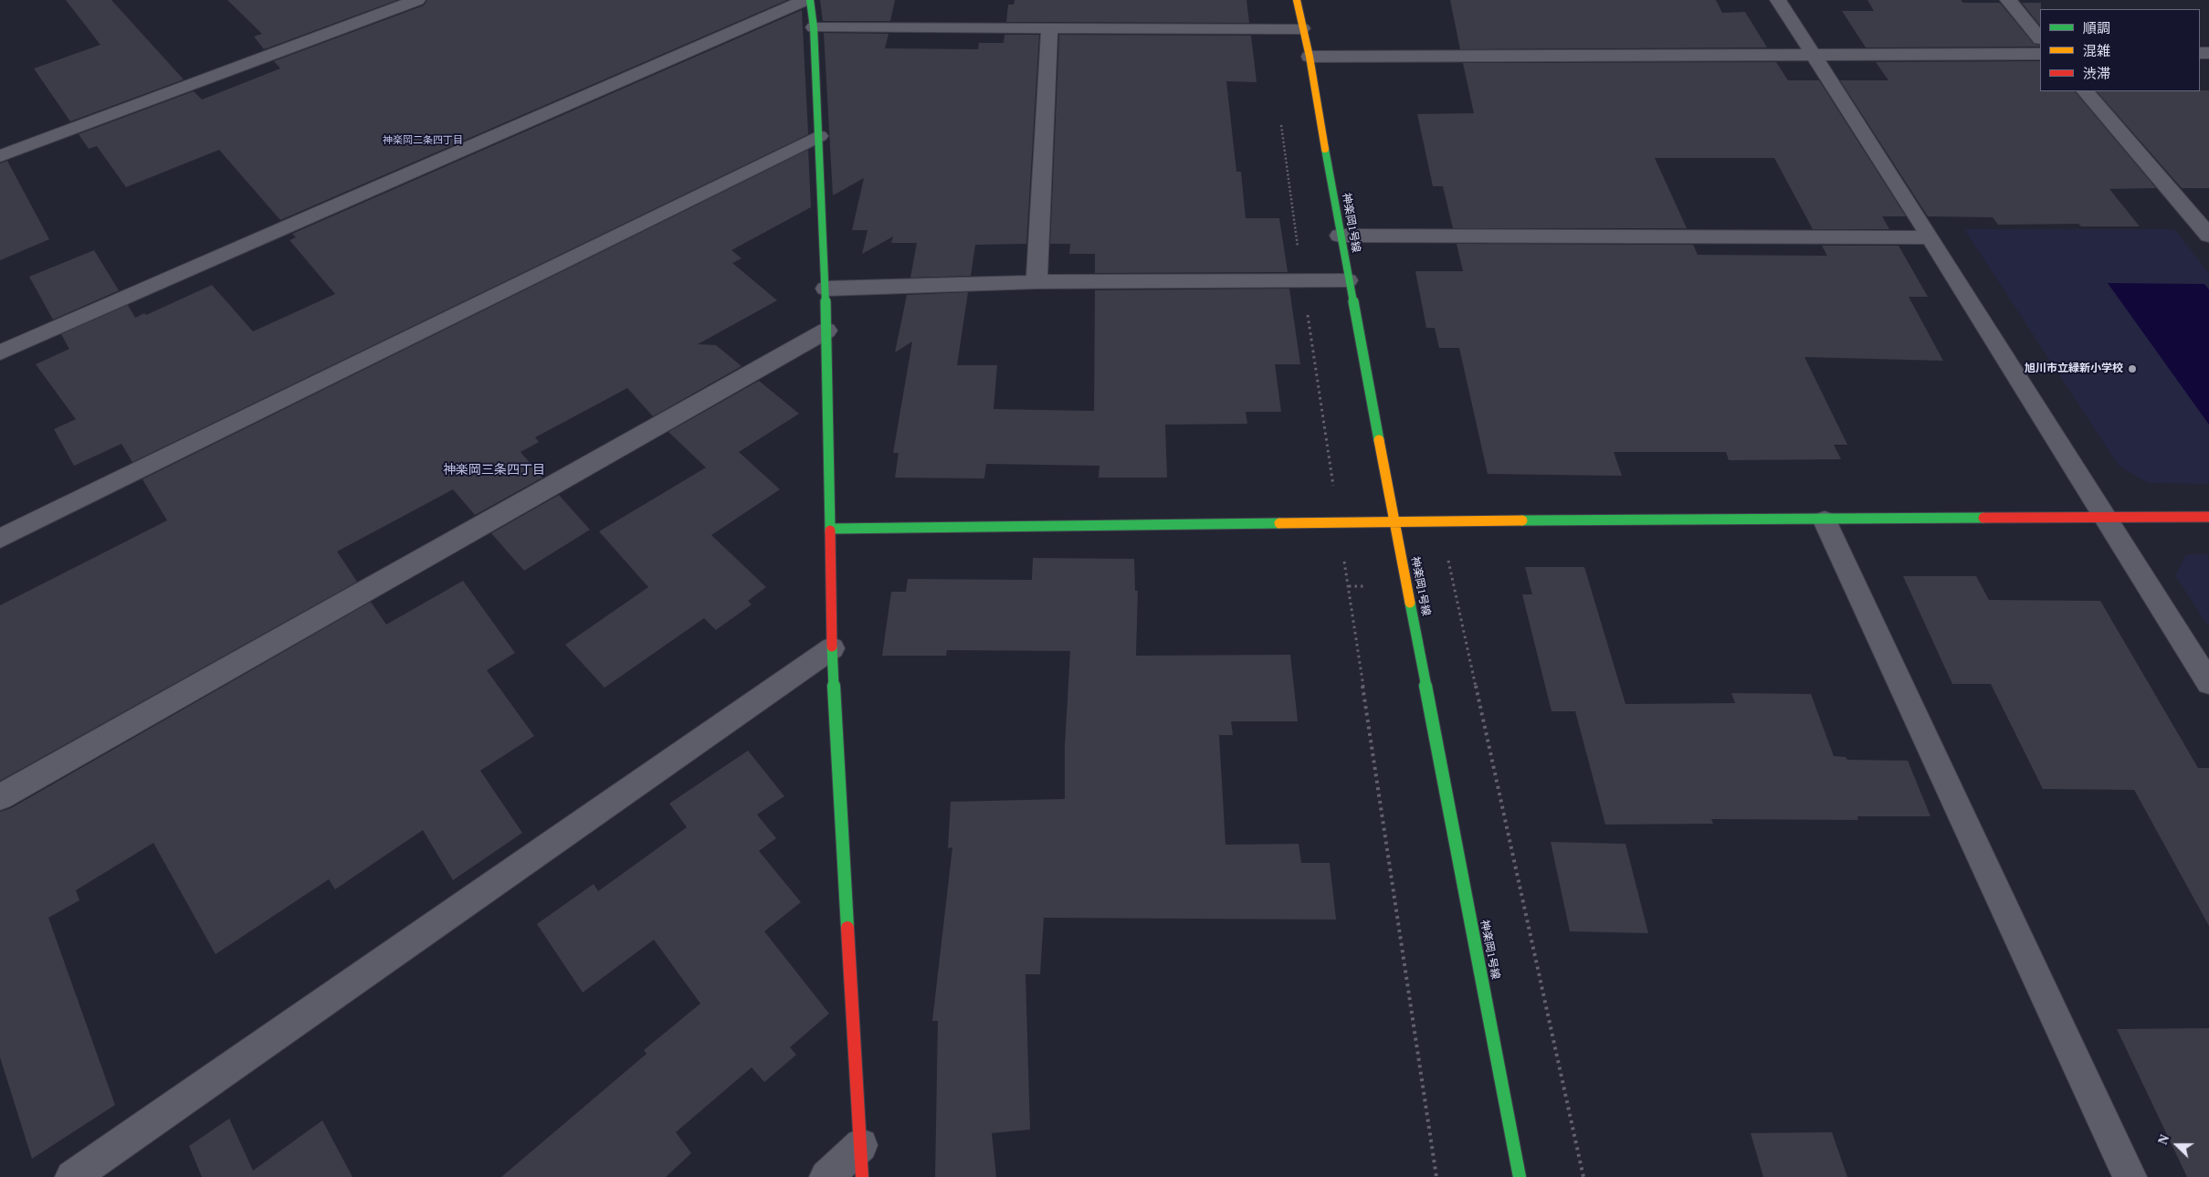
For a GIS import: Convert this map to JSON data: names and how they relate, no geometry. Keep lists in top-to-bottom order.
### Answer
{
  "streets": {
    "street": ["神楽岡1号線"]
  },
  "districts": ["神楽岡二条四丁目", "神楽岡三条四丁目"],
  "places": ["旭川市立緑新小学校"],
  "legend": ["順調", "混雑", "渋滞"],
  "north": "left"
}
